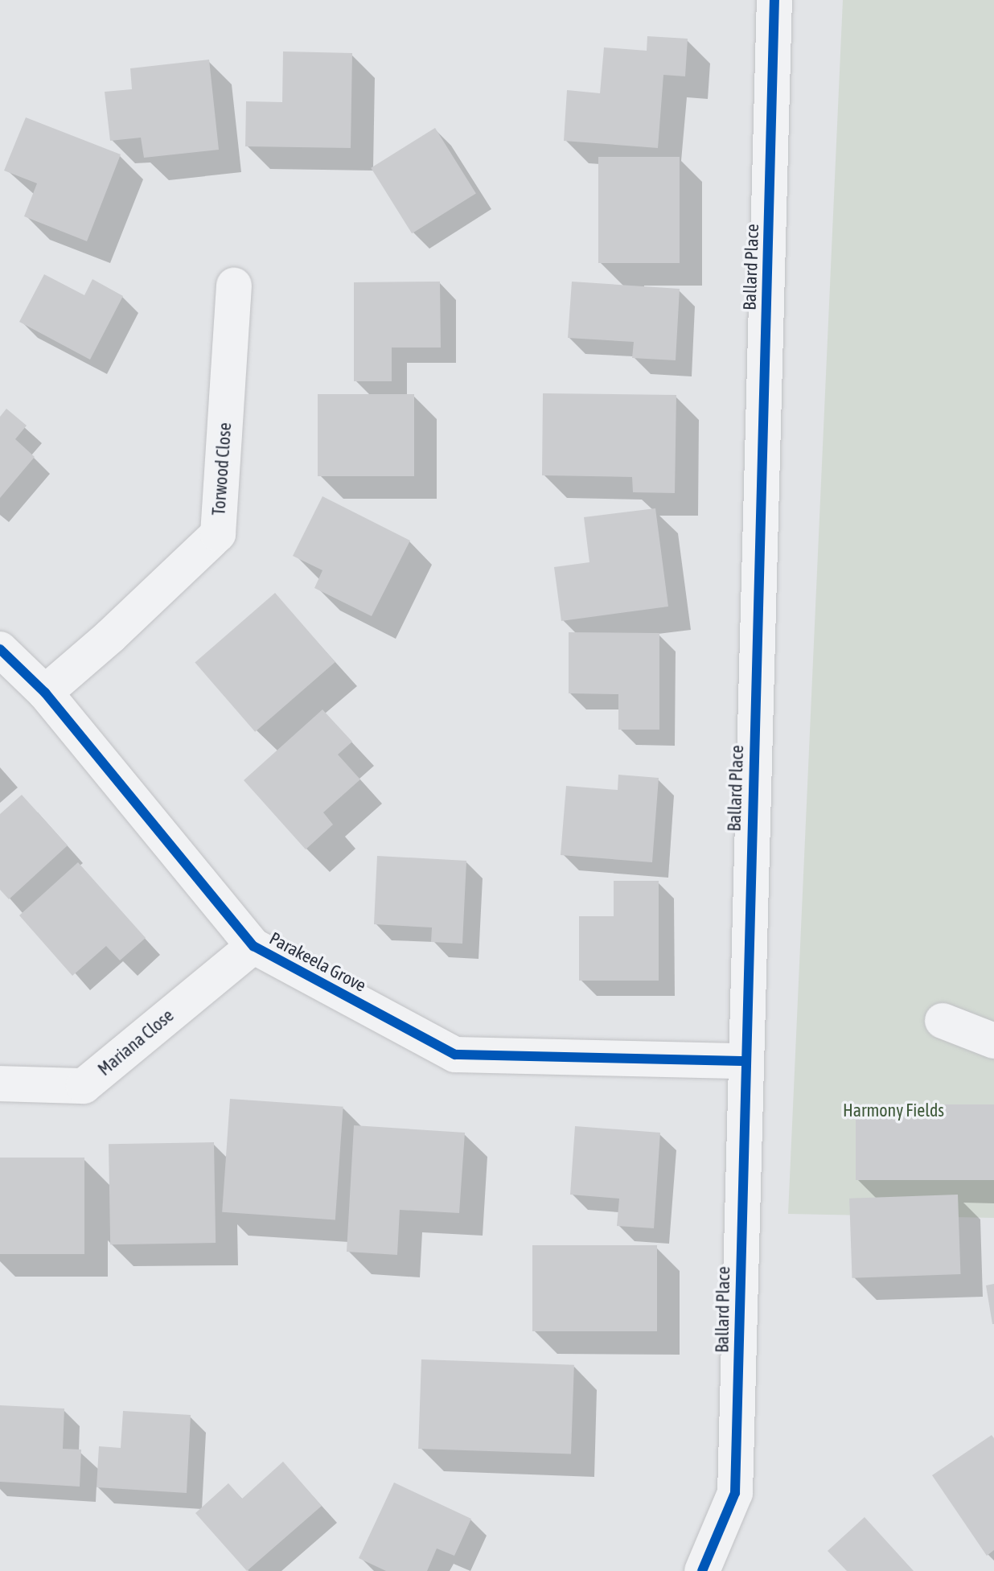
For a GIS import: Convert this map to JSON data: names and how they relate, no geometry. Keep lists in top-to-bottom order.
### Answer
{
  "streets": {
    "street": [
      "Ballard Place",
      "Torwood Close",
      "Parakeela Grove",
      "Mariana Close"
    ]
  },
  "crossings": [
    ["Ballard Place", "Parakeela Grove"],
    ["Torwood Close", "Parakeela Grove"],
    ["Parakeela Grove", "Mariana Close"]
  ],
  "parks": ["Harmony Fields"]
}
